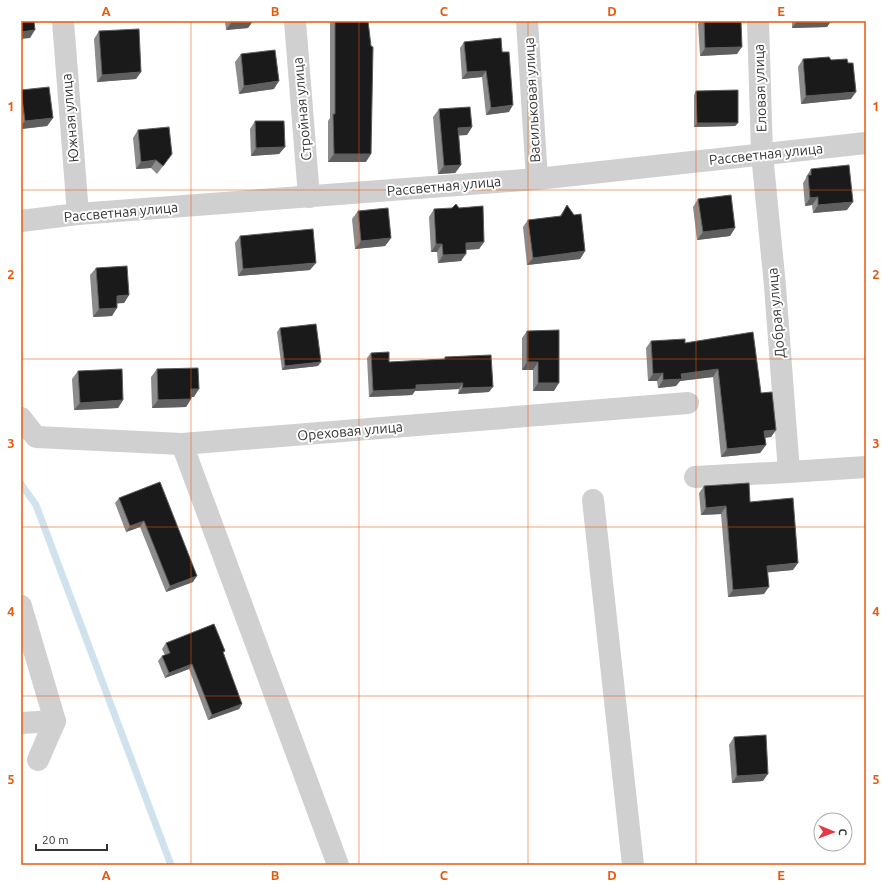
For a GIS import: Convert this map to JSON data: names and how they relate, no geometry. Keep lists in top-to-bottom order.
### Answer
{
  "streets": {
    "street": [
      "Еловая улица",
      "Васильковая улица",
      "Стройная улица",
      "Южная улица",
      "Рассветная улица",
      "Добрая улица",
      "Ореховая улица"
    ]
  },
  "crossings": [
    ["Еловая улица", "Рассветная улица"],
    ["Еловая улица", "Добрая улица"],
    ["Васильковая улица", "Рассветная улица"],
    ["Стройная улица", "Рассветная улица"],
    ["Южная улица", "Рассветная улица"],
    ["Рассветная улица", "Добрая улица"]
  ],
  "scale_bar": "20 m",
  "north": "right",
  "grid": {
    "columns": [
      "A",
      "B",
      "C",
      "D",
      "E"
    ],
    "rows": [
      "1",
      "2",
      "3",
      "4",
      "5"
    ]
  }
}
